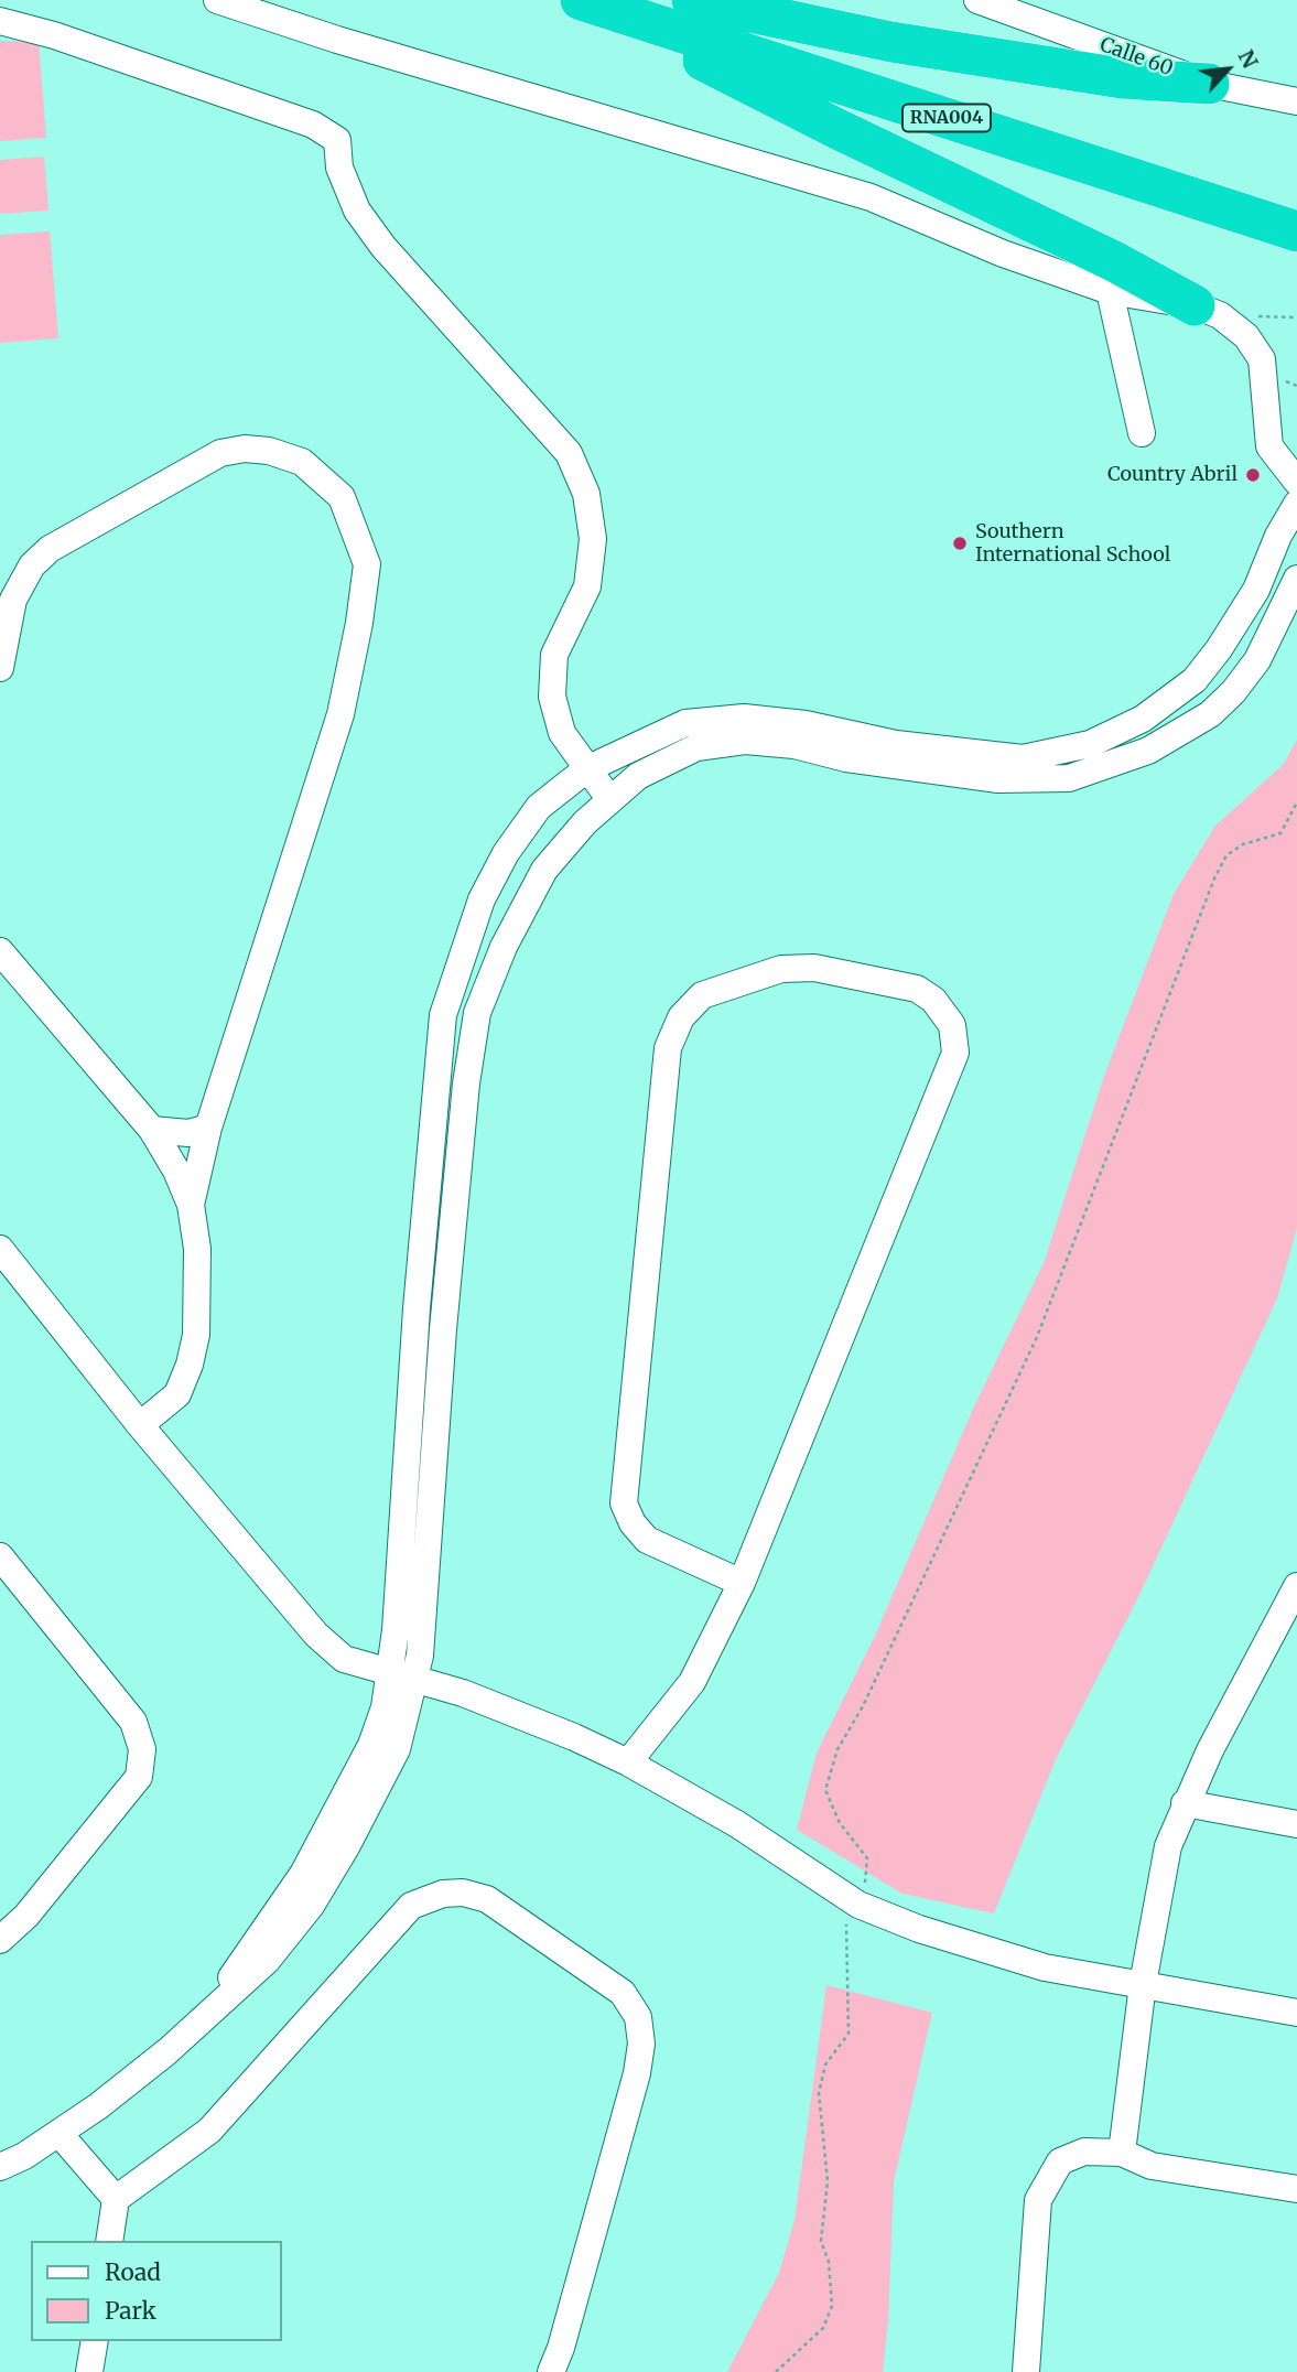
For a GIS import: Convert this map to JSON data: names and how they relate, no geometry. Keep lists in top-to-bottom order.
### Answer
{
  "streets": {
    "highway": ["RNA004"],
    "street": ["Calle 60"]
  },
  "places": ["Country Abril", "Southern International School"],
  "legend": ["Road", "Park"],
  "north": "top right"
}
